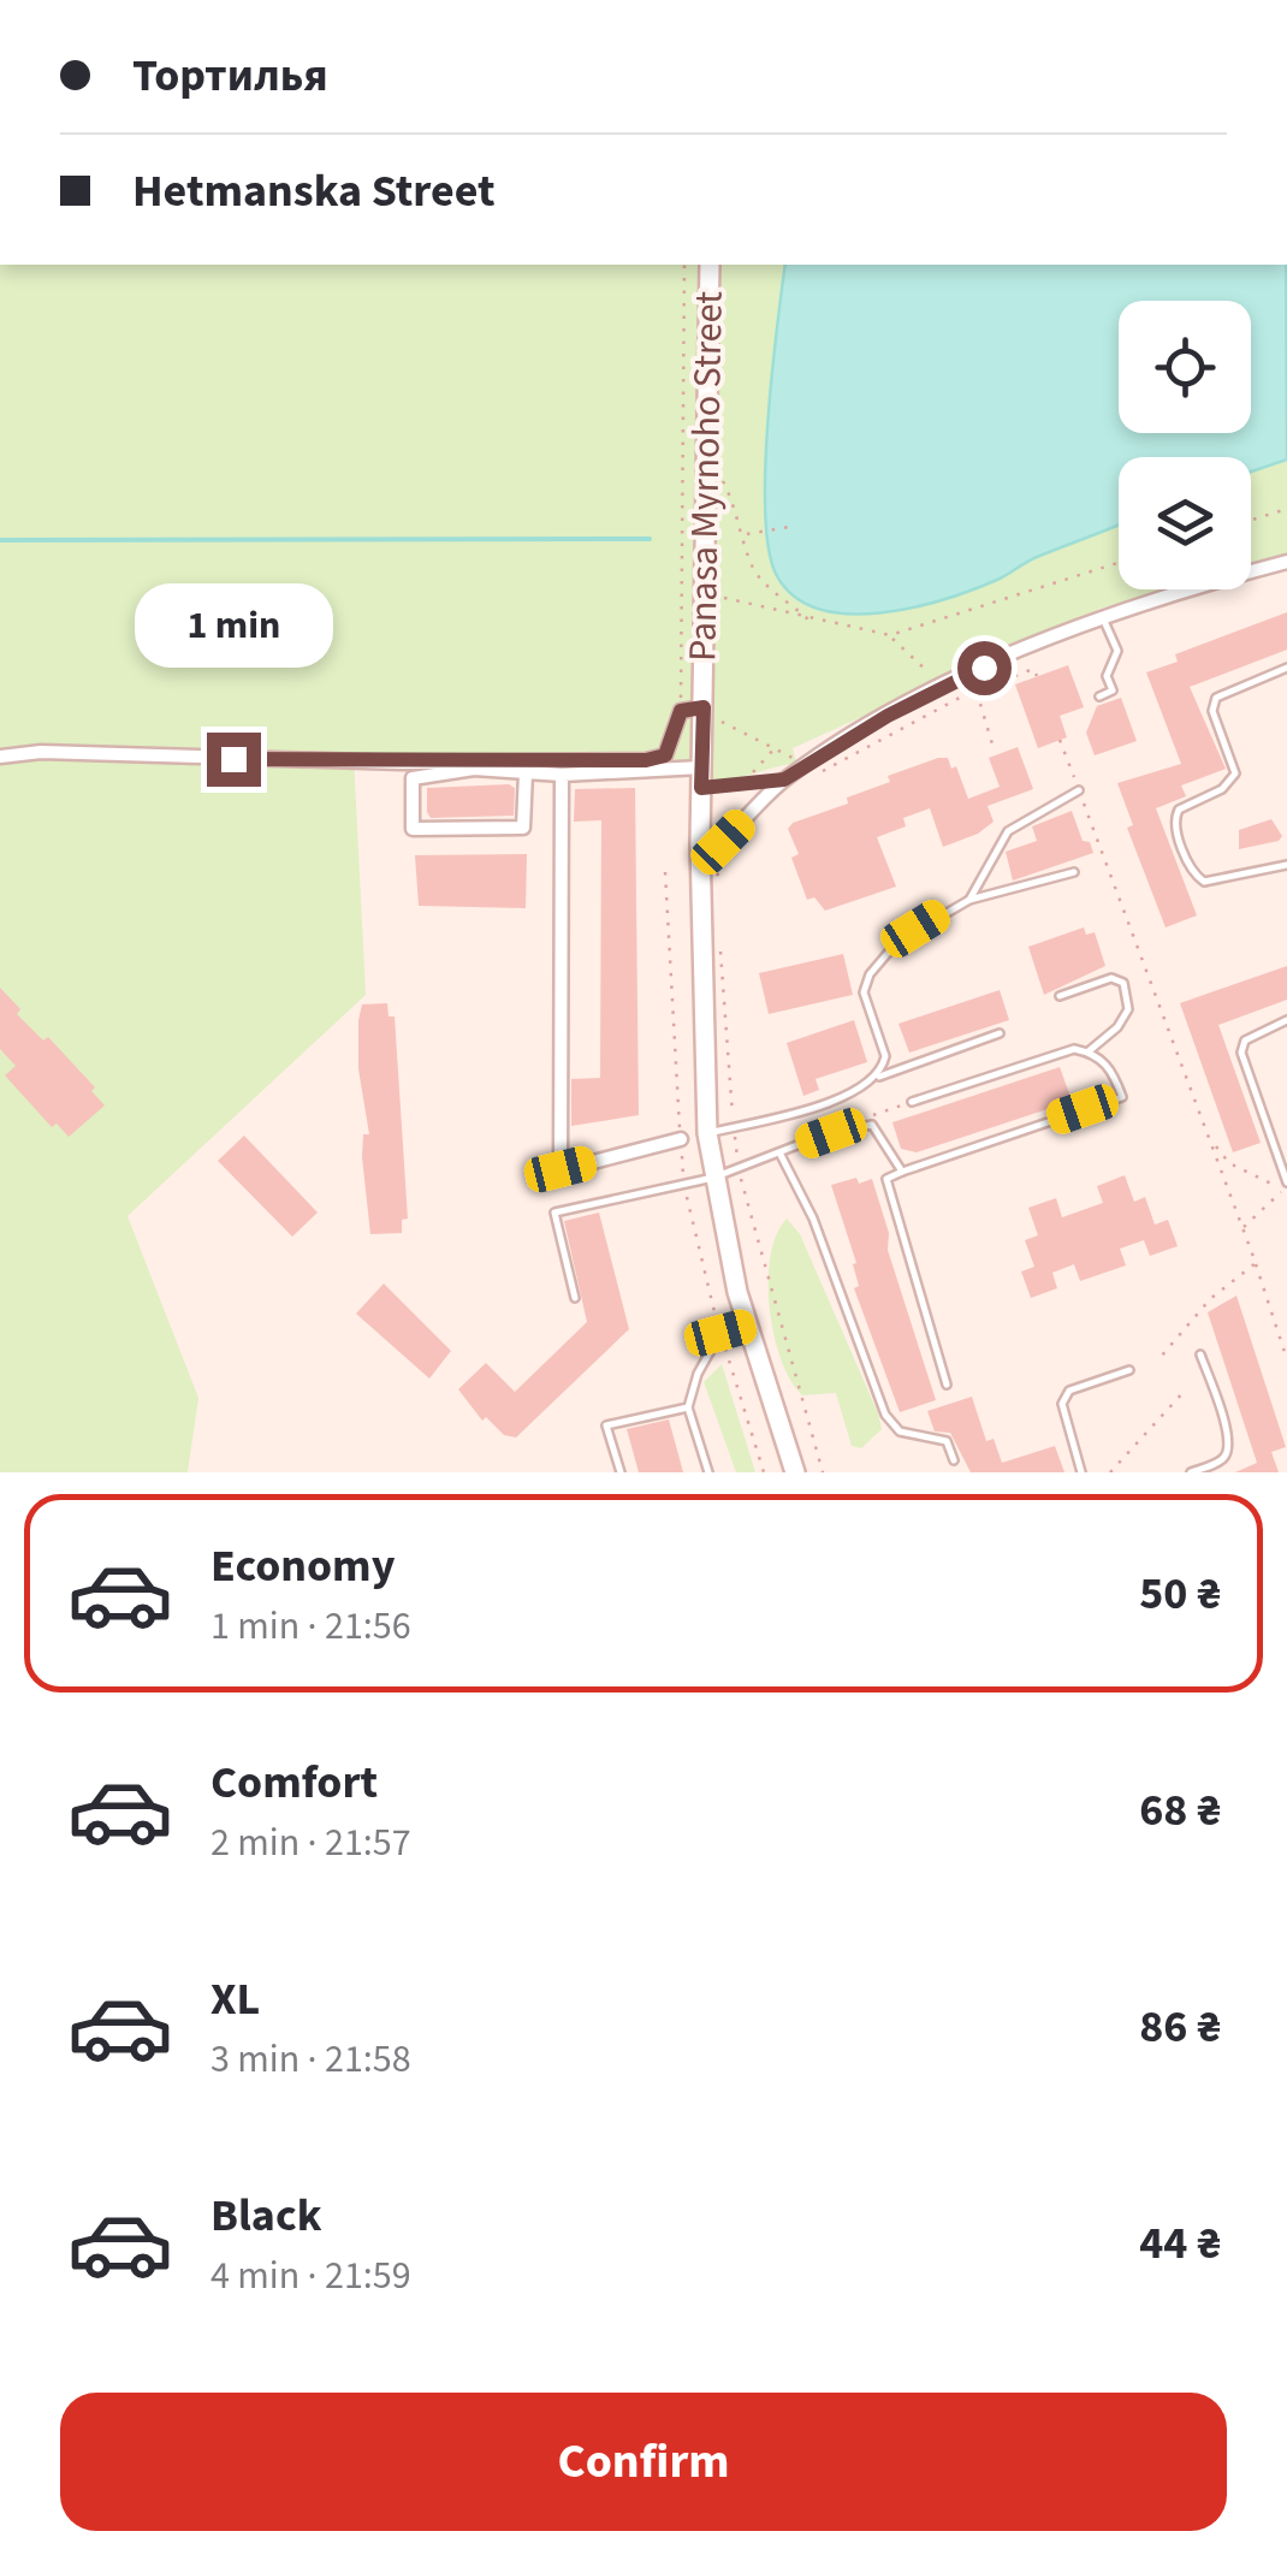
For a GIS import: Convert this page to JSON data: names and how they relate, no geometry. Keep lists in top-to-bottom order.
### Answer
{
  "streets": {
    "main road": ["Panasa Myrnoho Street"]
  },
  "page": {
    "banner": ["Тортилья", "Hetmanska Street"],
    "bubble": "1 min",
    "list": [
      {
        "name": "Economy",
        "note": "1 min · 21:56",
        "value": "50 ₴"
      },
      {
        "name": "Comfort",
        "note": "2 min · 21:57",
        "value": "68 ₴"
      },
      {
        "name": "XL",
        "note": "3 min · 21:58",
        "value": "86 ₴"
      },
      {
        "name": "Black",
        "note": "4 min · 21:59",
        "value": "44 ₴"
      }
    ],
    "buttons": "Confirm"
  }
}
